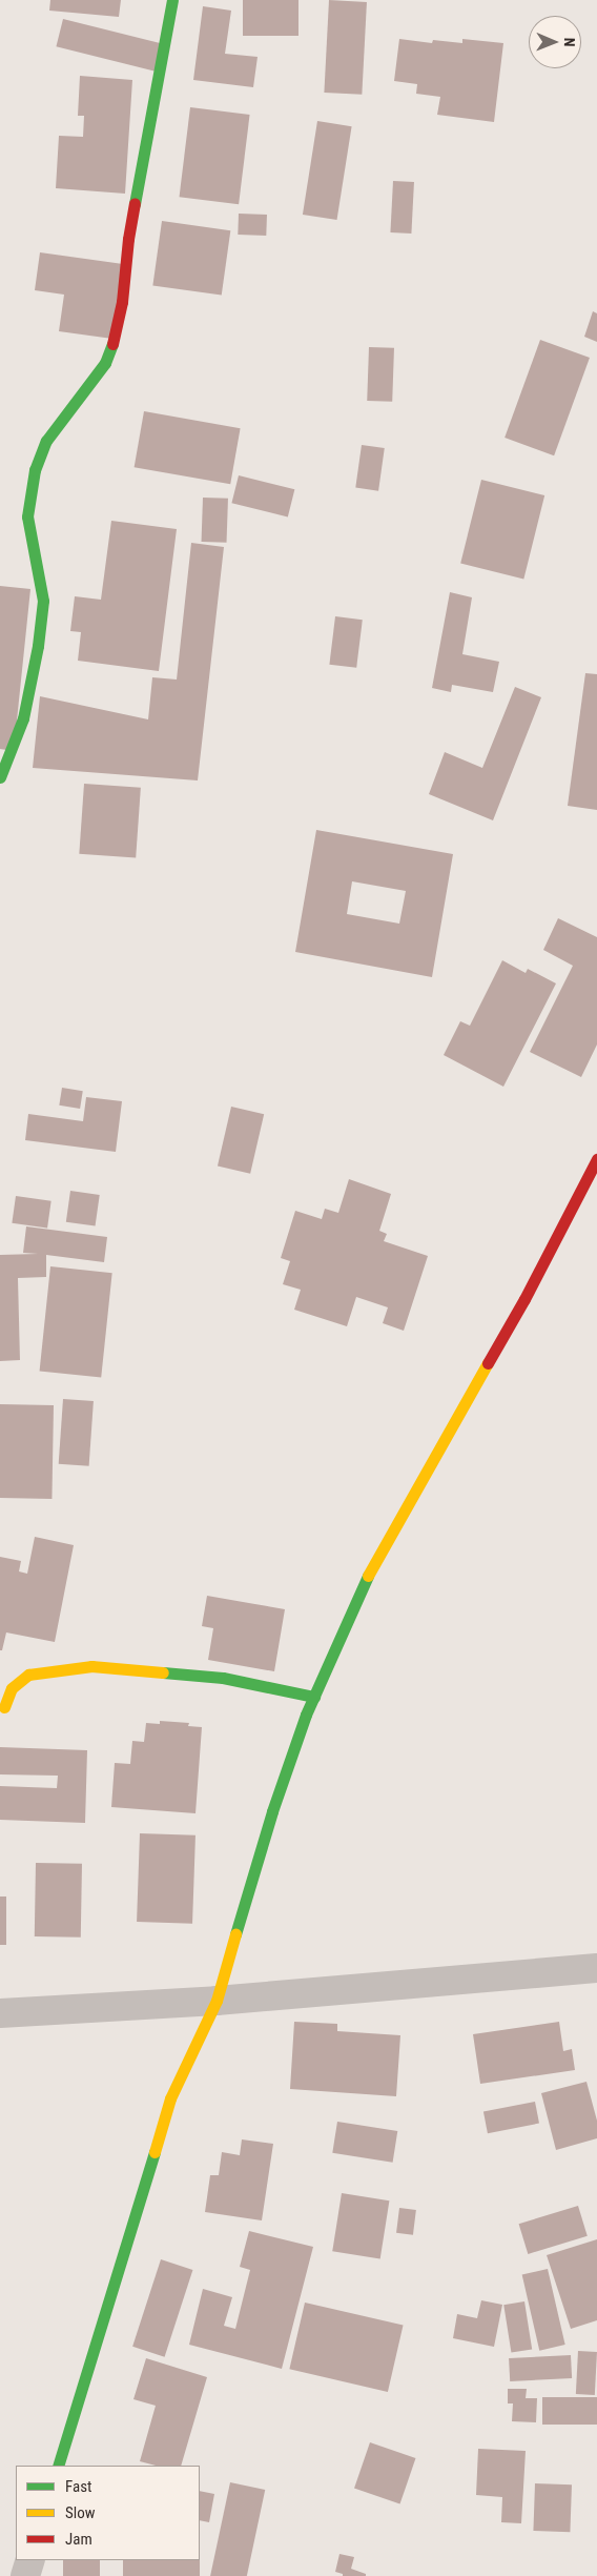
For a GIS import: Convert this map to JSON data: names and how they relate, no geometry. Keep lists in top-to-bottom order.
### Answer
{
  "legend": ["Fast", "Slow", "Jam"],
  "north": "right"
}
